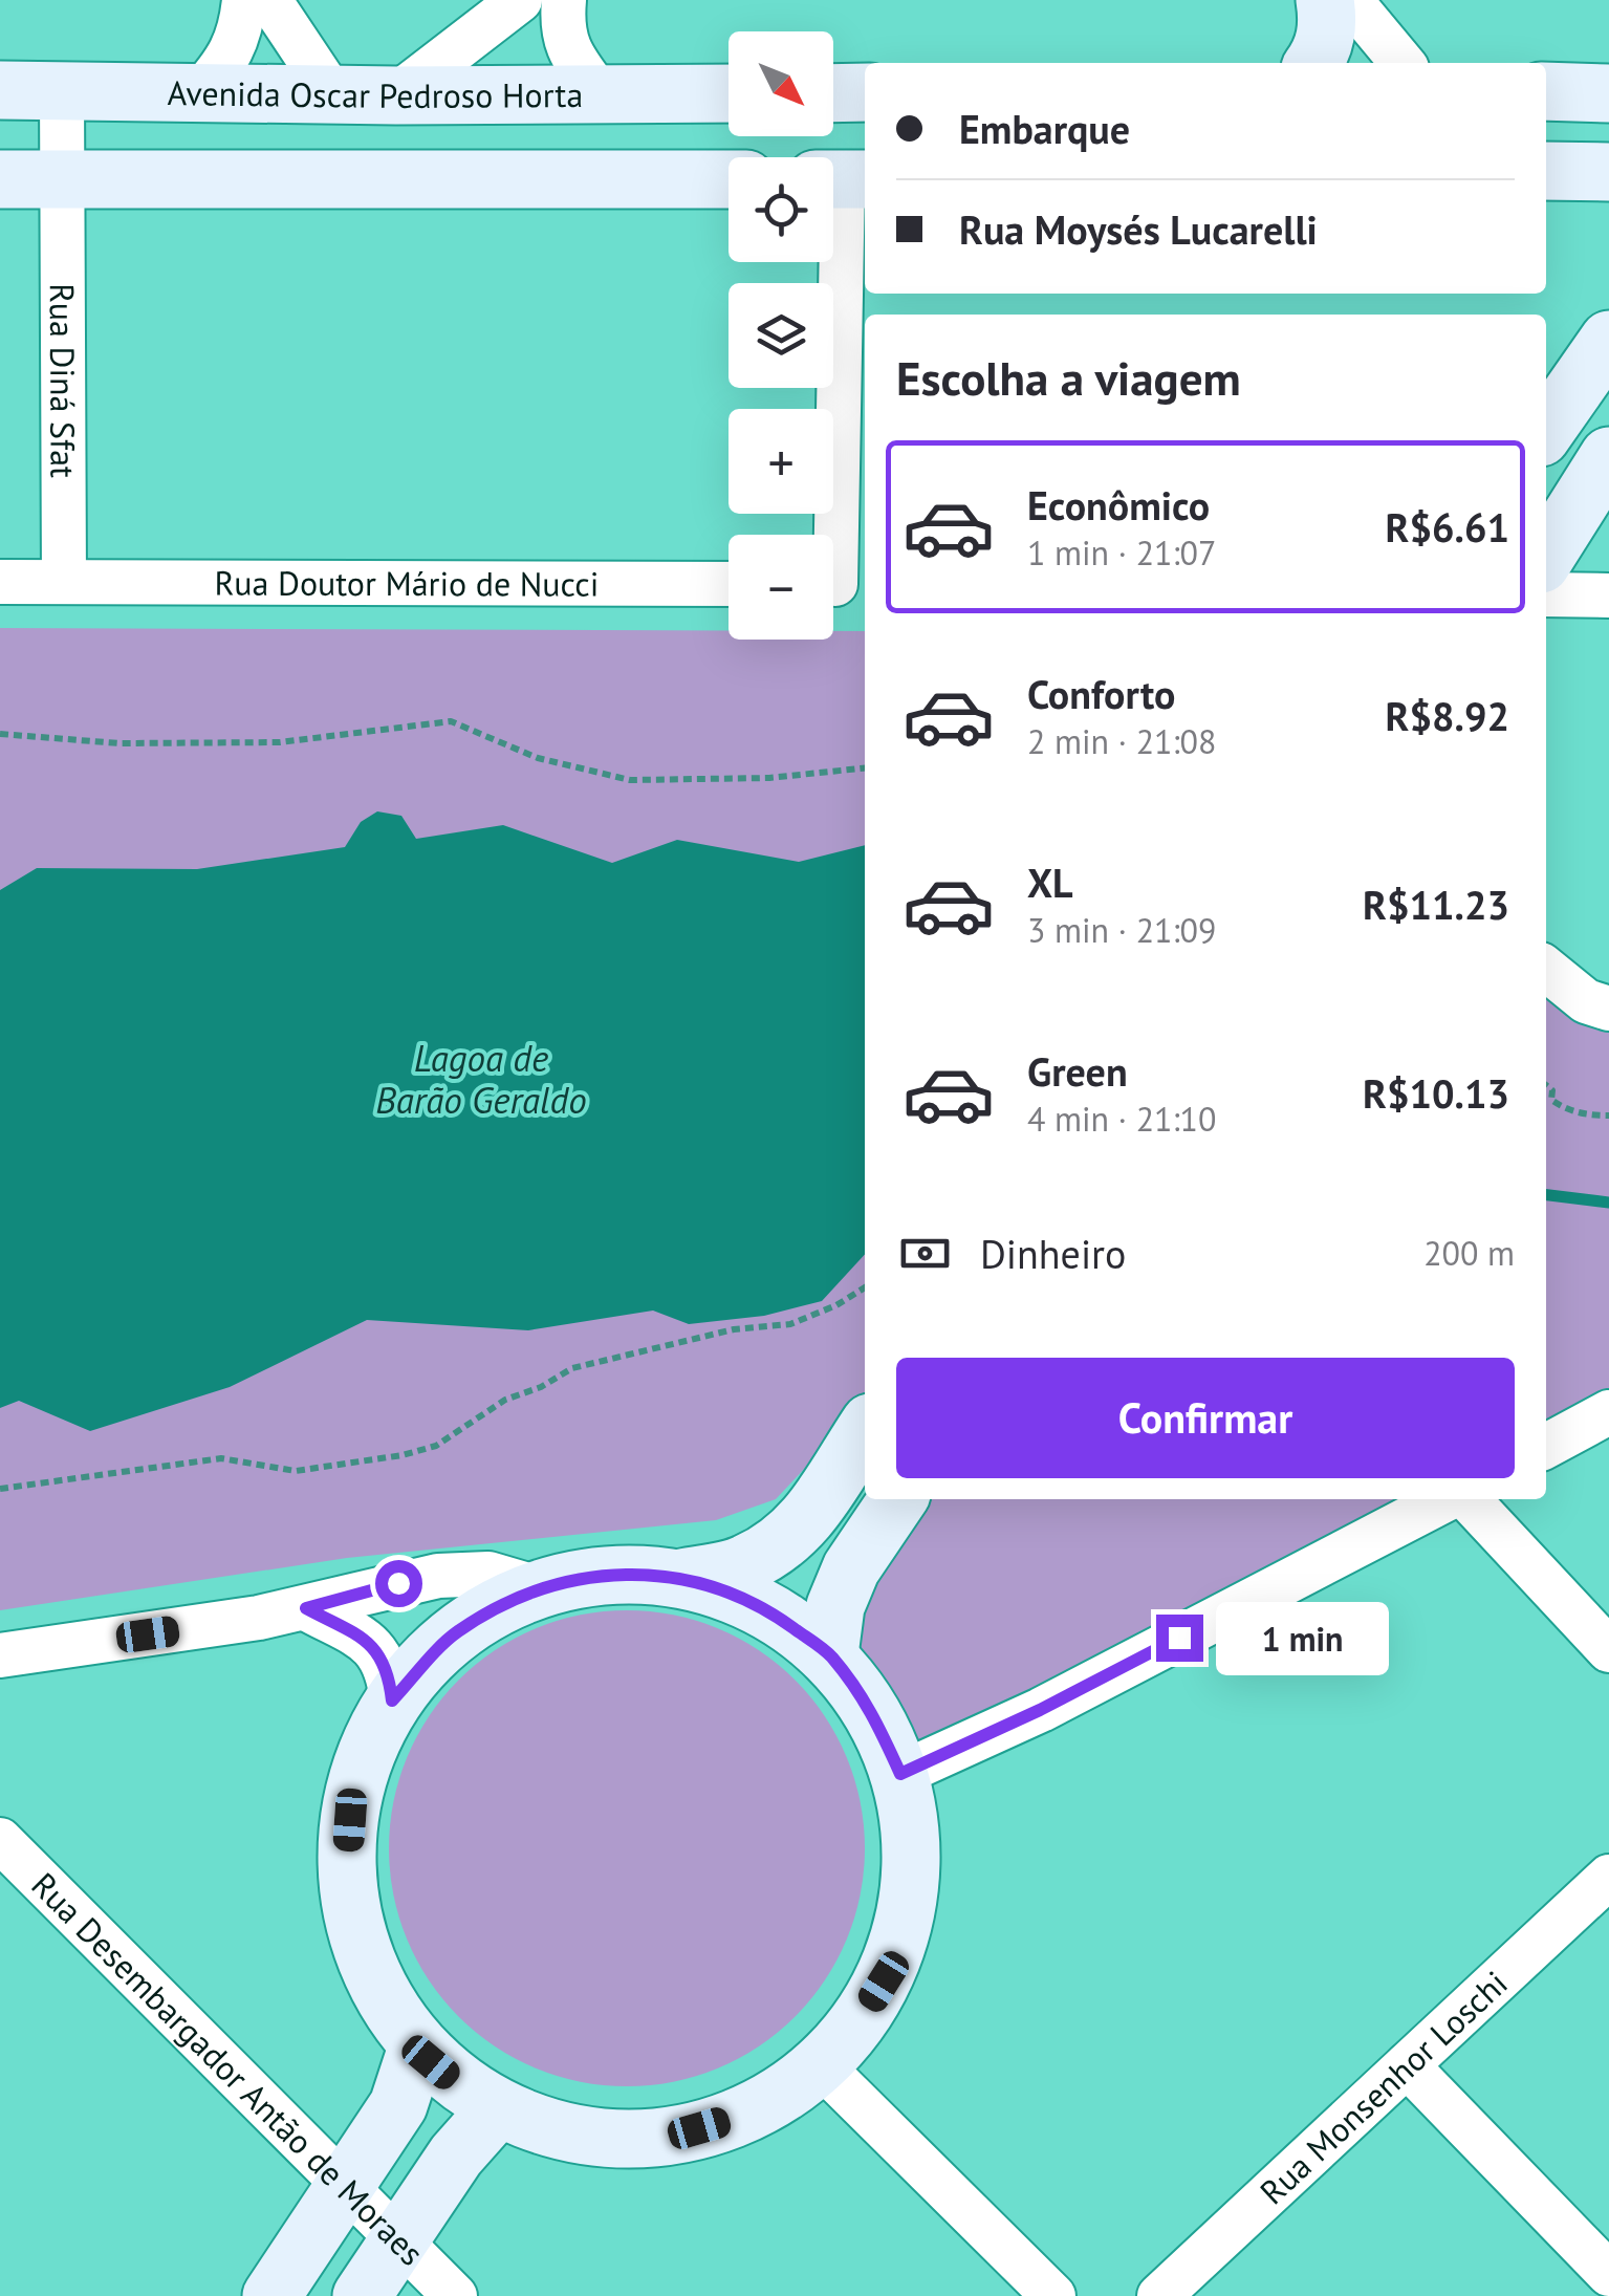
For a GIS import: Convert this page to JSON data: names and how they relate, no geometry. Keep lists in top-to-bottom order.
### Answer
{
  "streets": {
    "main road": ["Avenida Oscar Pedroso Horta"],
    "street": [
      "Rua Diná Sfat",
      "Rua Doutor Mário de Nucci",
      "Rua Desembargador Antão de Moraes",
      "Rua Monsenhor Loschi"
    ]
  },
  "crossings": [
    ["Avenida Oscar Pedroso Horta", "Rua Diná Sfat"],
    ["Rua Diná Sfat", "Rua Doutor Mário de Nucci"]
  ],
  "water": ["Lagoa de Barão Geraldo"],
  "north": "bottom right",
  "page": {
    "map_buttons": ["+", "−"],
    "banner": ["Embarque", "Rua Moysés Lucarelli"],
    "heading": "Escolha a viagem",
    "list": [
      {
        "name": "Econômico",
        "note": "1 min · 21:07",
        "value": "R$6.61"
      },
      {
        "name": "Conforto",
        "note": "2 min · 21:08",
        "value": "R$8.92"
      },
      {
        "name": "XL",
        "note": "3 min · 21:09",
        "value": "R$11.23"
      },
      {
        "name": "Green",
        "note": "4 min · 21:10",
        "value": "R$10.13"
      }
    ],
    "pay": ["Dinheiro", "200 m"],
    "buttons": "Confirmar",
    "bubble": "1 min"
  }
}
